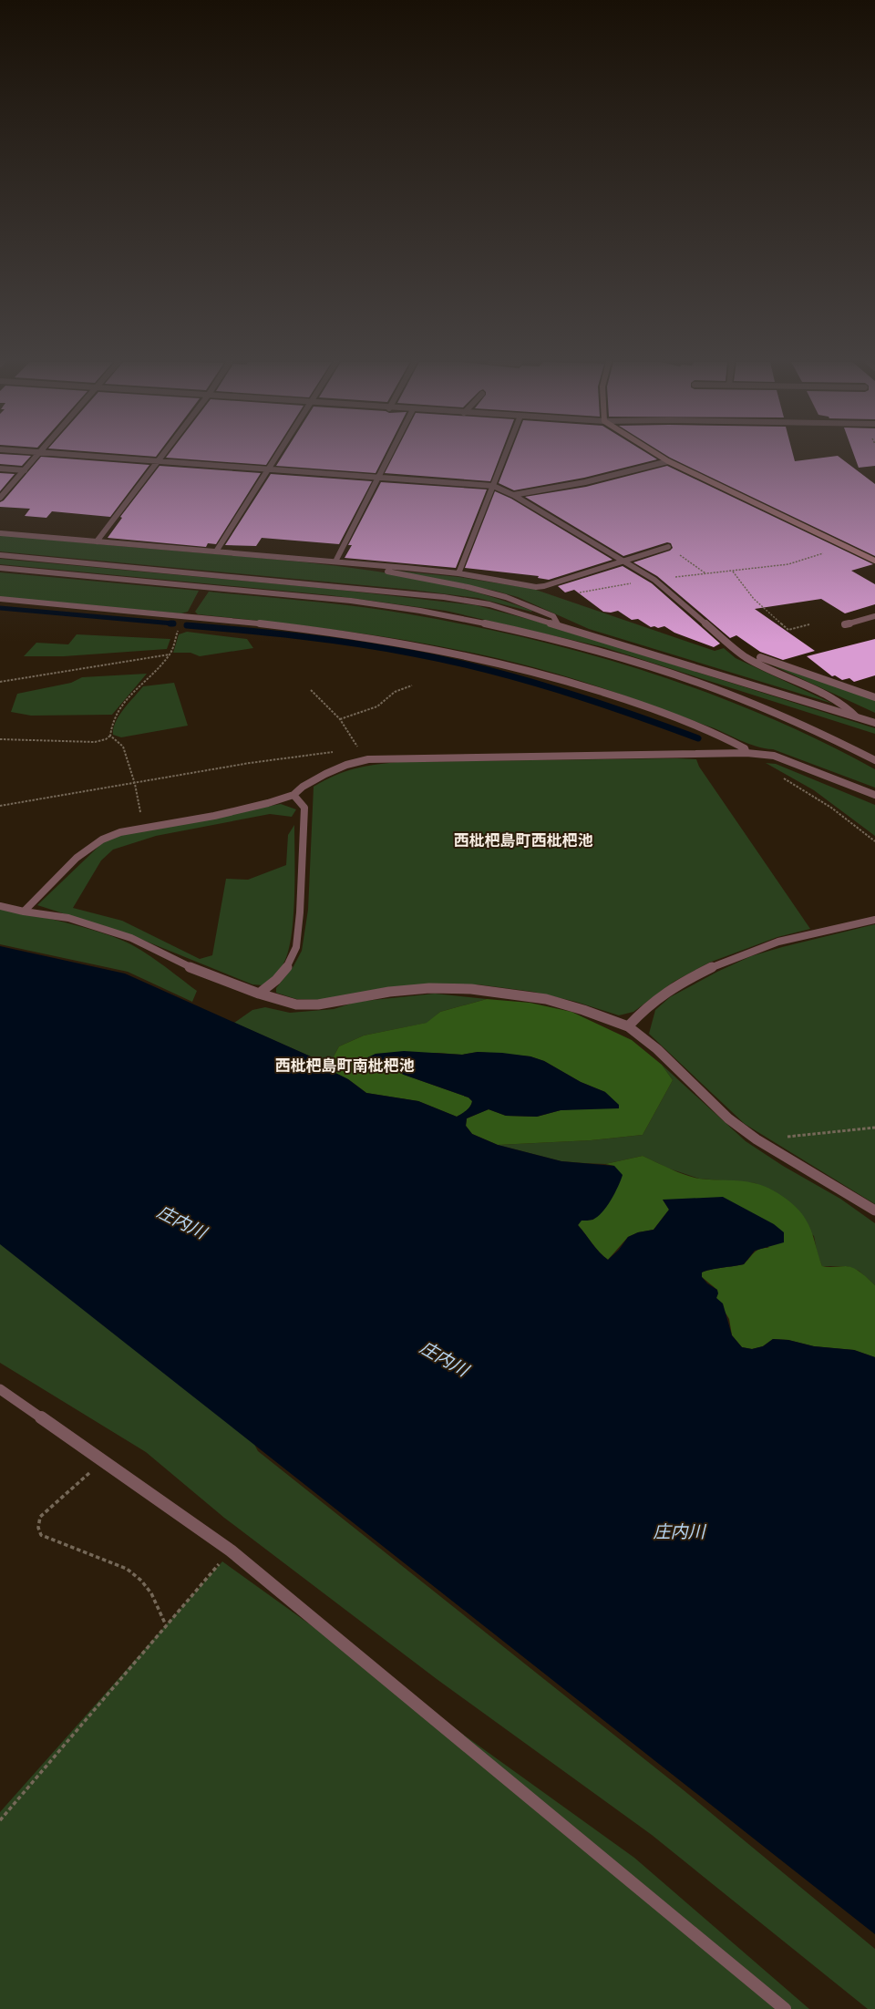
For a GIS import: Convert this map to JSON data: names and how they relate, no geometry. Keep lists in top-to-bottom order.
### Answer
{
  "districts": ["西枇杷島町西枇杷池", "西枇杷島町南枇杷池"],
  "water": ["庄内川"]
}
